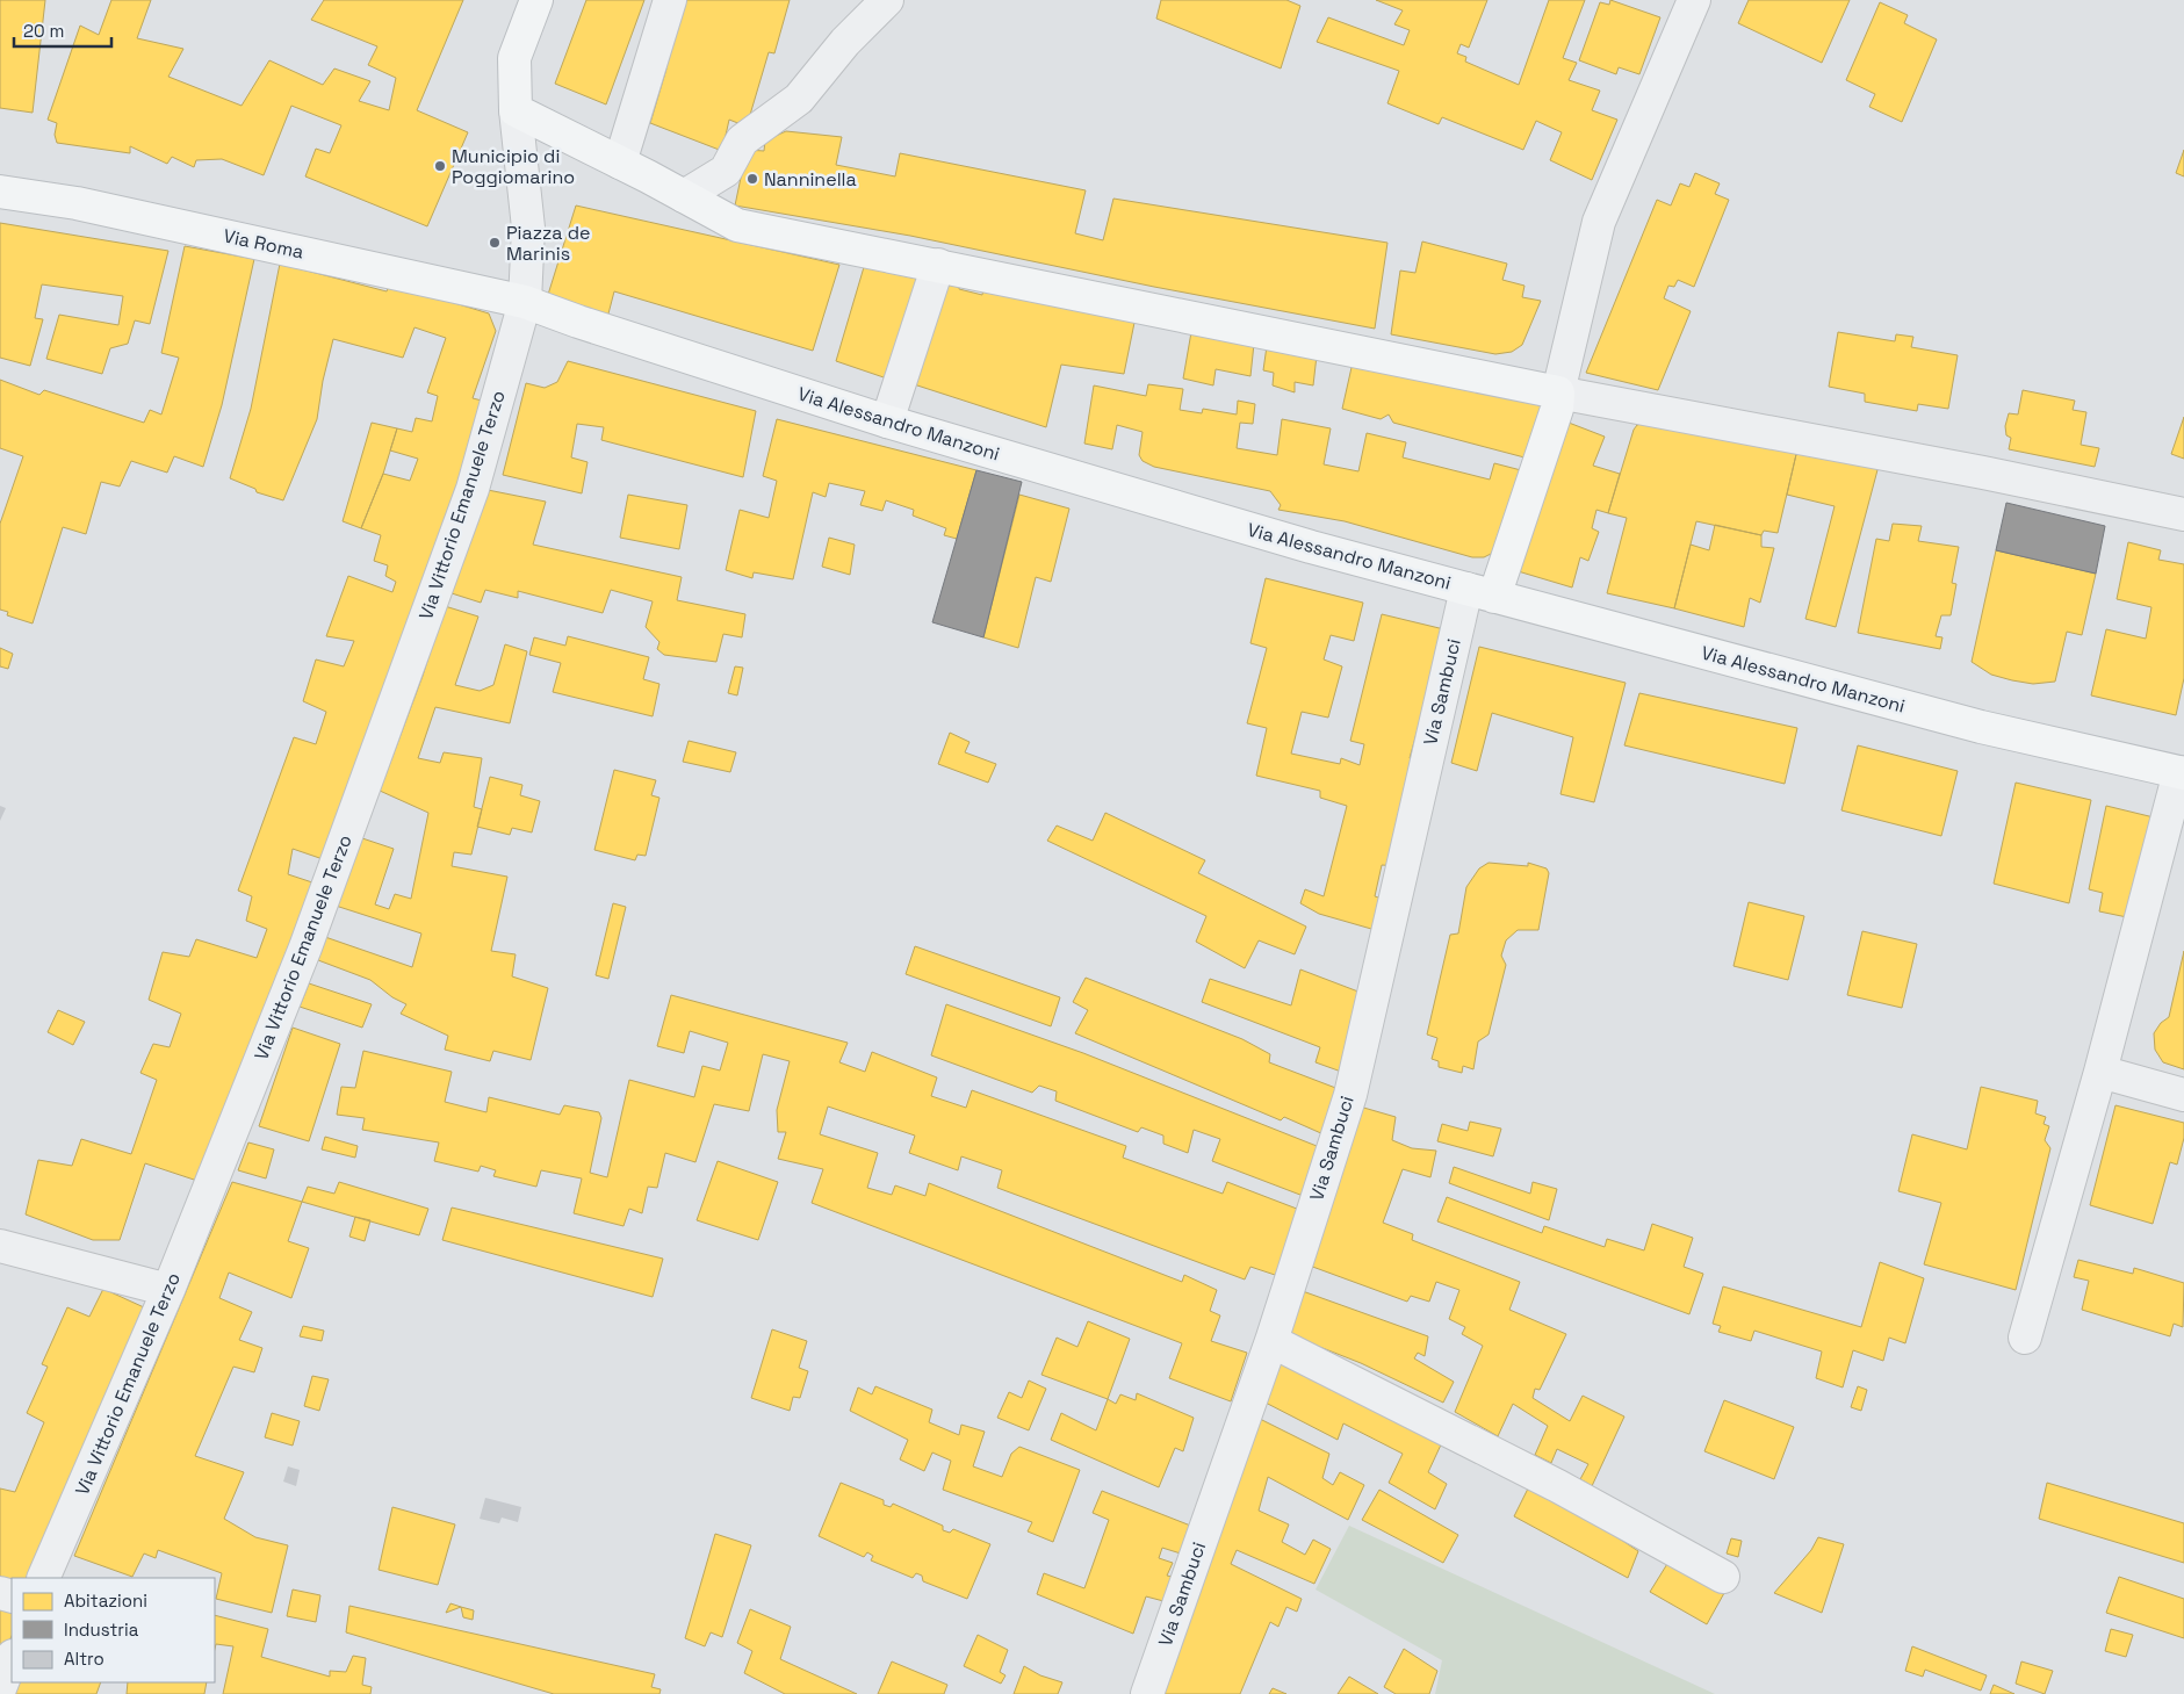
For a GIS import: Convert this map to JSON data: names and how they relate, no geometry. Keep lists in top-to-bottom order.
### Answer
{
  "streets": {
    "main road": ["Via Roma", "Via Alessandro Manzoni"],
    "street": ["Via Vittorio Emanuele Terzo", "Via Sambuci"]
  },
  "crossings": [
    ["Via Roma", "Via Alessandro Manzoni"],
    ["Via Roma", "Via Vittorio Emanuele Terzo"],
    ["Via Alessandro Manzoni", "Via Vittorio Emanuele Terzo"],
    ["Via Alessandro Manzoni", "Via Sambuci"]
  ],
  "places": ["Municipio di Poggiomarino", "Nanninella", "Piazza de Marinis"],
  "legend": ["Abitazioni", "Industria", "Altro"],
  "scale_bar": "20 m"
}
